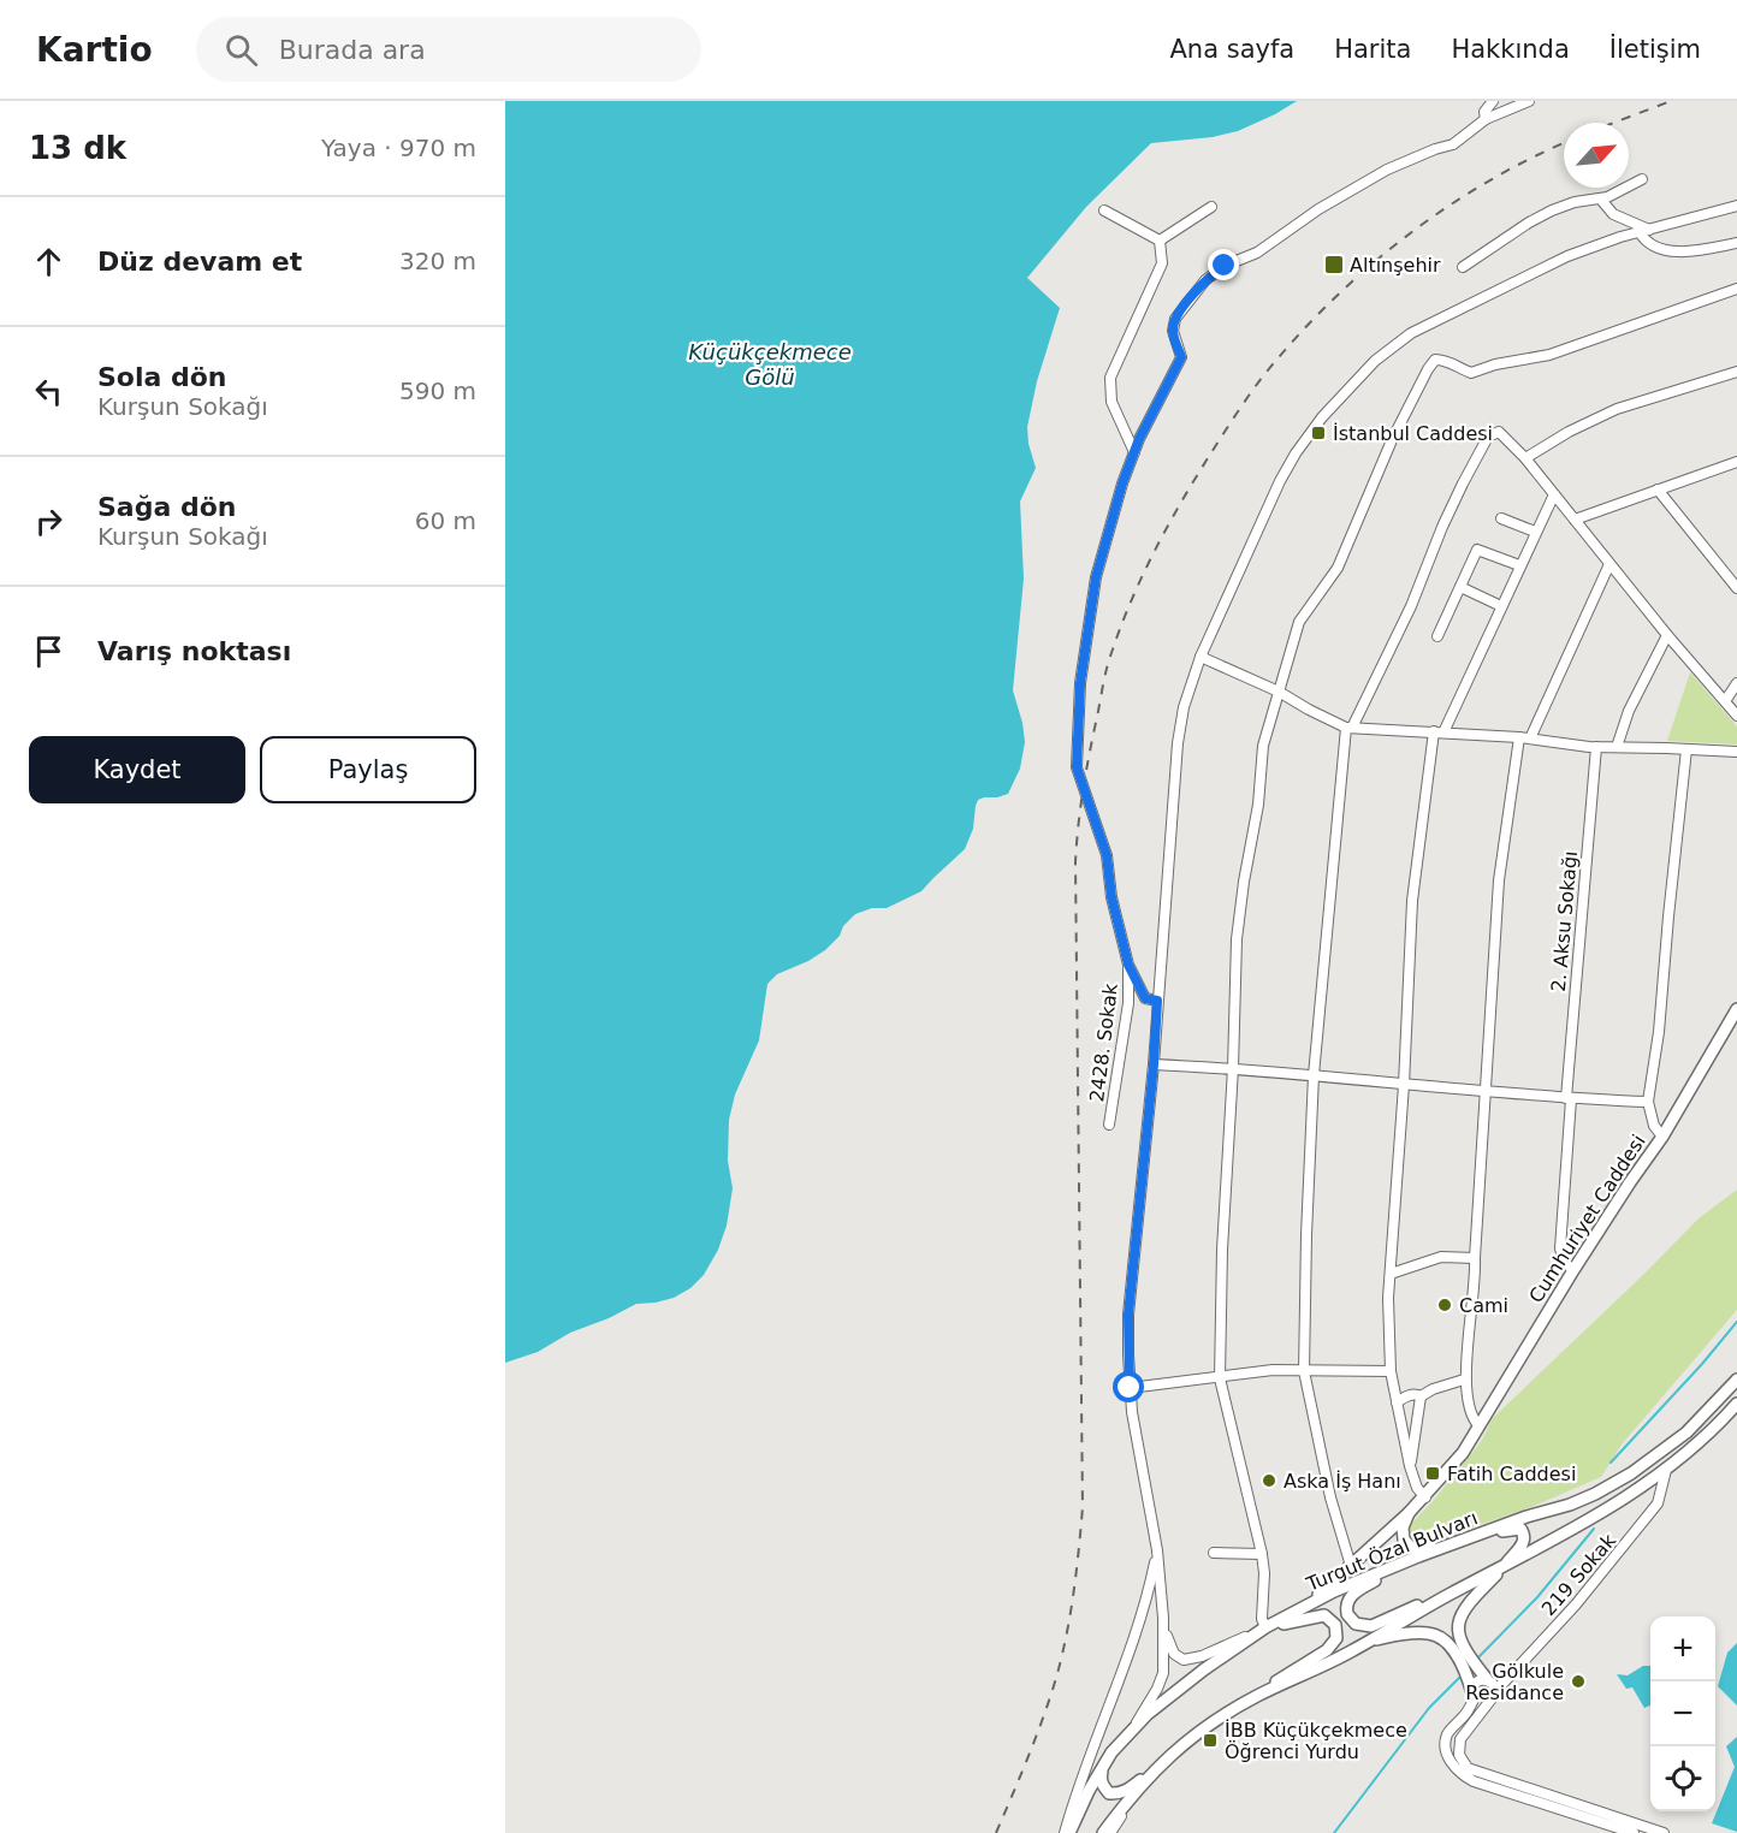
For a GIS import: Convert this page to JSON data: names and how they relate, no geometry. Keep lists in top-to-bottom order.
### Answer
{
  "streets": {
    "main road": ["Cumhuriyet Caddesi", "Turgut Özal Bulvarı"],
    "street": ["2. Aksu Sokağı", "2428. Sokak", "219 Sokak"]
  },
  "crossings": [
    ["2. Aksu Sokağı", "Cumhuriyet Caddesi"],
    ["Cumhuriyet Caddesi", "Turgut Özal Bulvarı"]
  ],
  "water": ["Küçükçekmece Gölü"],
  "places": {
    "transit": [
      "Altınşehir",
      "İstanbul Caddesi",
      "Fatih Caddesi",
      "İBB Küçükçekmece Öğrenci Yurdu"
    ],
    "other": ["Cami", "Aska İş Hanı", "Gölkule Residance"]
  },
  "north": "top right",
  "page": {
    "header": "Kartio",
    "search": "Burada ara",
    "nav": [
      "Ana sayfa",
      "Harita",
      "Hakkında",
      "İletişim"
    ],
    "heading": ["13 dk", "Yaya · 970 m"],
    "list": [
      ["Düz devam et", "320 m"],
      ["Sola dön", "Kurşun Sokağı", "590 m"],
      ["Sağa dön", "Kurşun Sokağı", "60 m"],
      "Varış noktası"
    ],
    "buttons": ["Kaydet", "Paylaş"],
    "map_buttons": ["+", "−"]
  }
}
